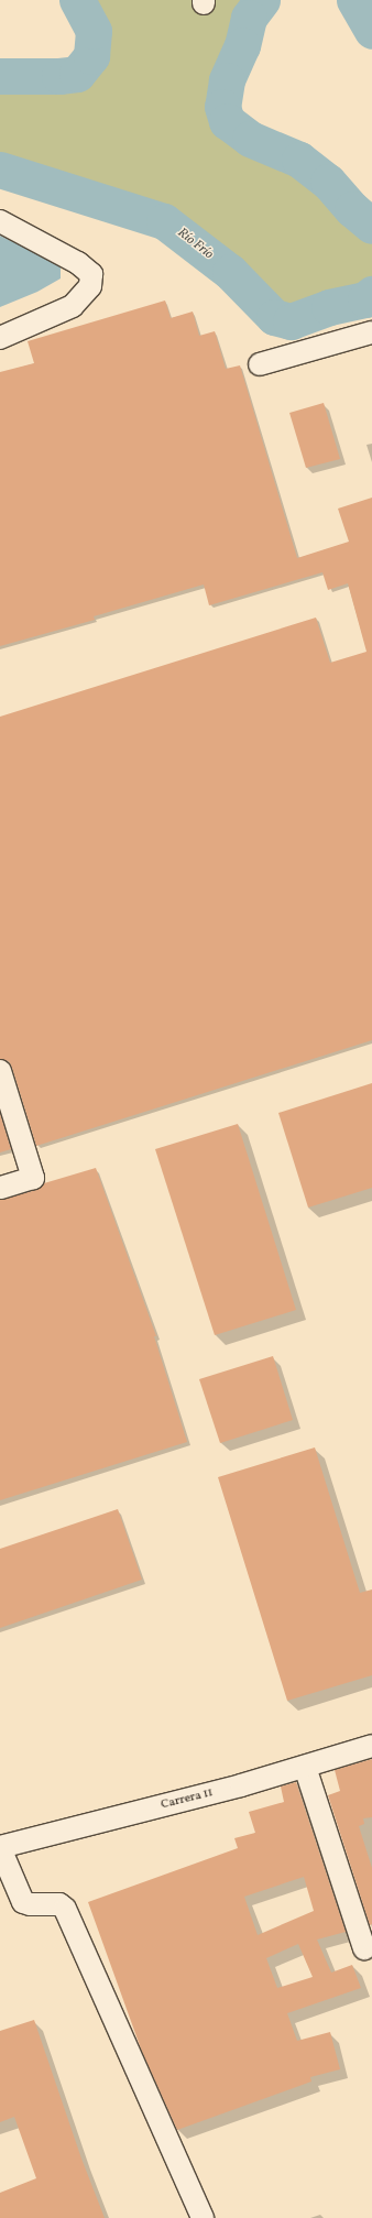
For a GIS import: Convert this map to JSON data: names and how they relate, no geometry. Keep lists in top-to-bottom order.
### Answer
{
  "streets": {
    "street": ["Carrera 11"]
  },
  "water": ["Río Frío"]
}
